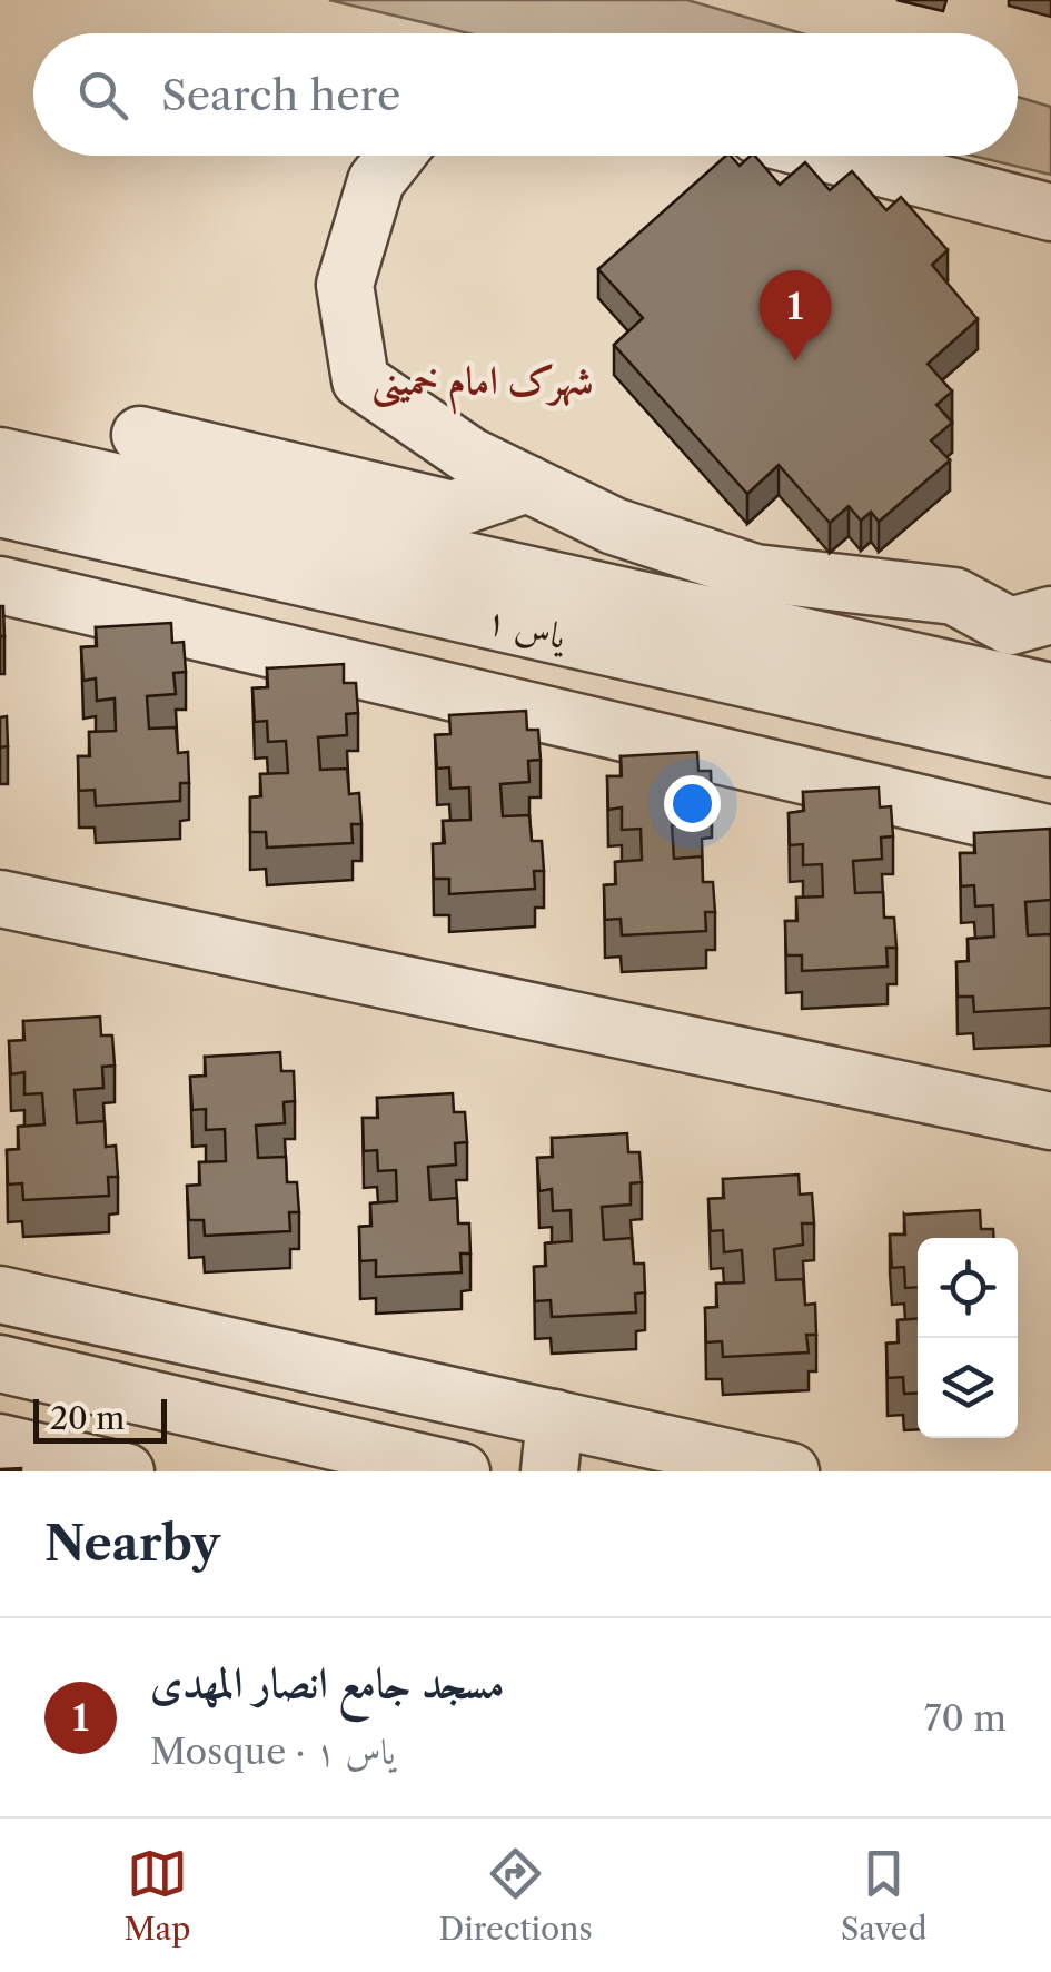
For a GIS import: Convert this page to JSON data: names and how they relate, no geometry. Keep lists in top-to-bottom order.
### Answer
{
  "streets": {
    "street": ["یاس ۱"]
  },
  "districts": ["شهرک امام خمینی"],
  "scale_bar": "20 m",
  "page": {
    "search": "Search here",
    "pins": "1",
    "scale": "20 m",
    "heading": "Nearby",
    "list": [
      {
        "mark": "1",
        "name": "مسجد جامع انصار المهدی",
        "note": "Mosque · یاس ۱",
        "value": "70 m"
      }
    ],
    "nav": ["Map", "Directions", "Saved"]
  }
}
